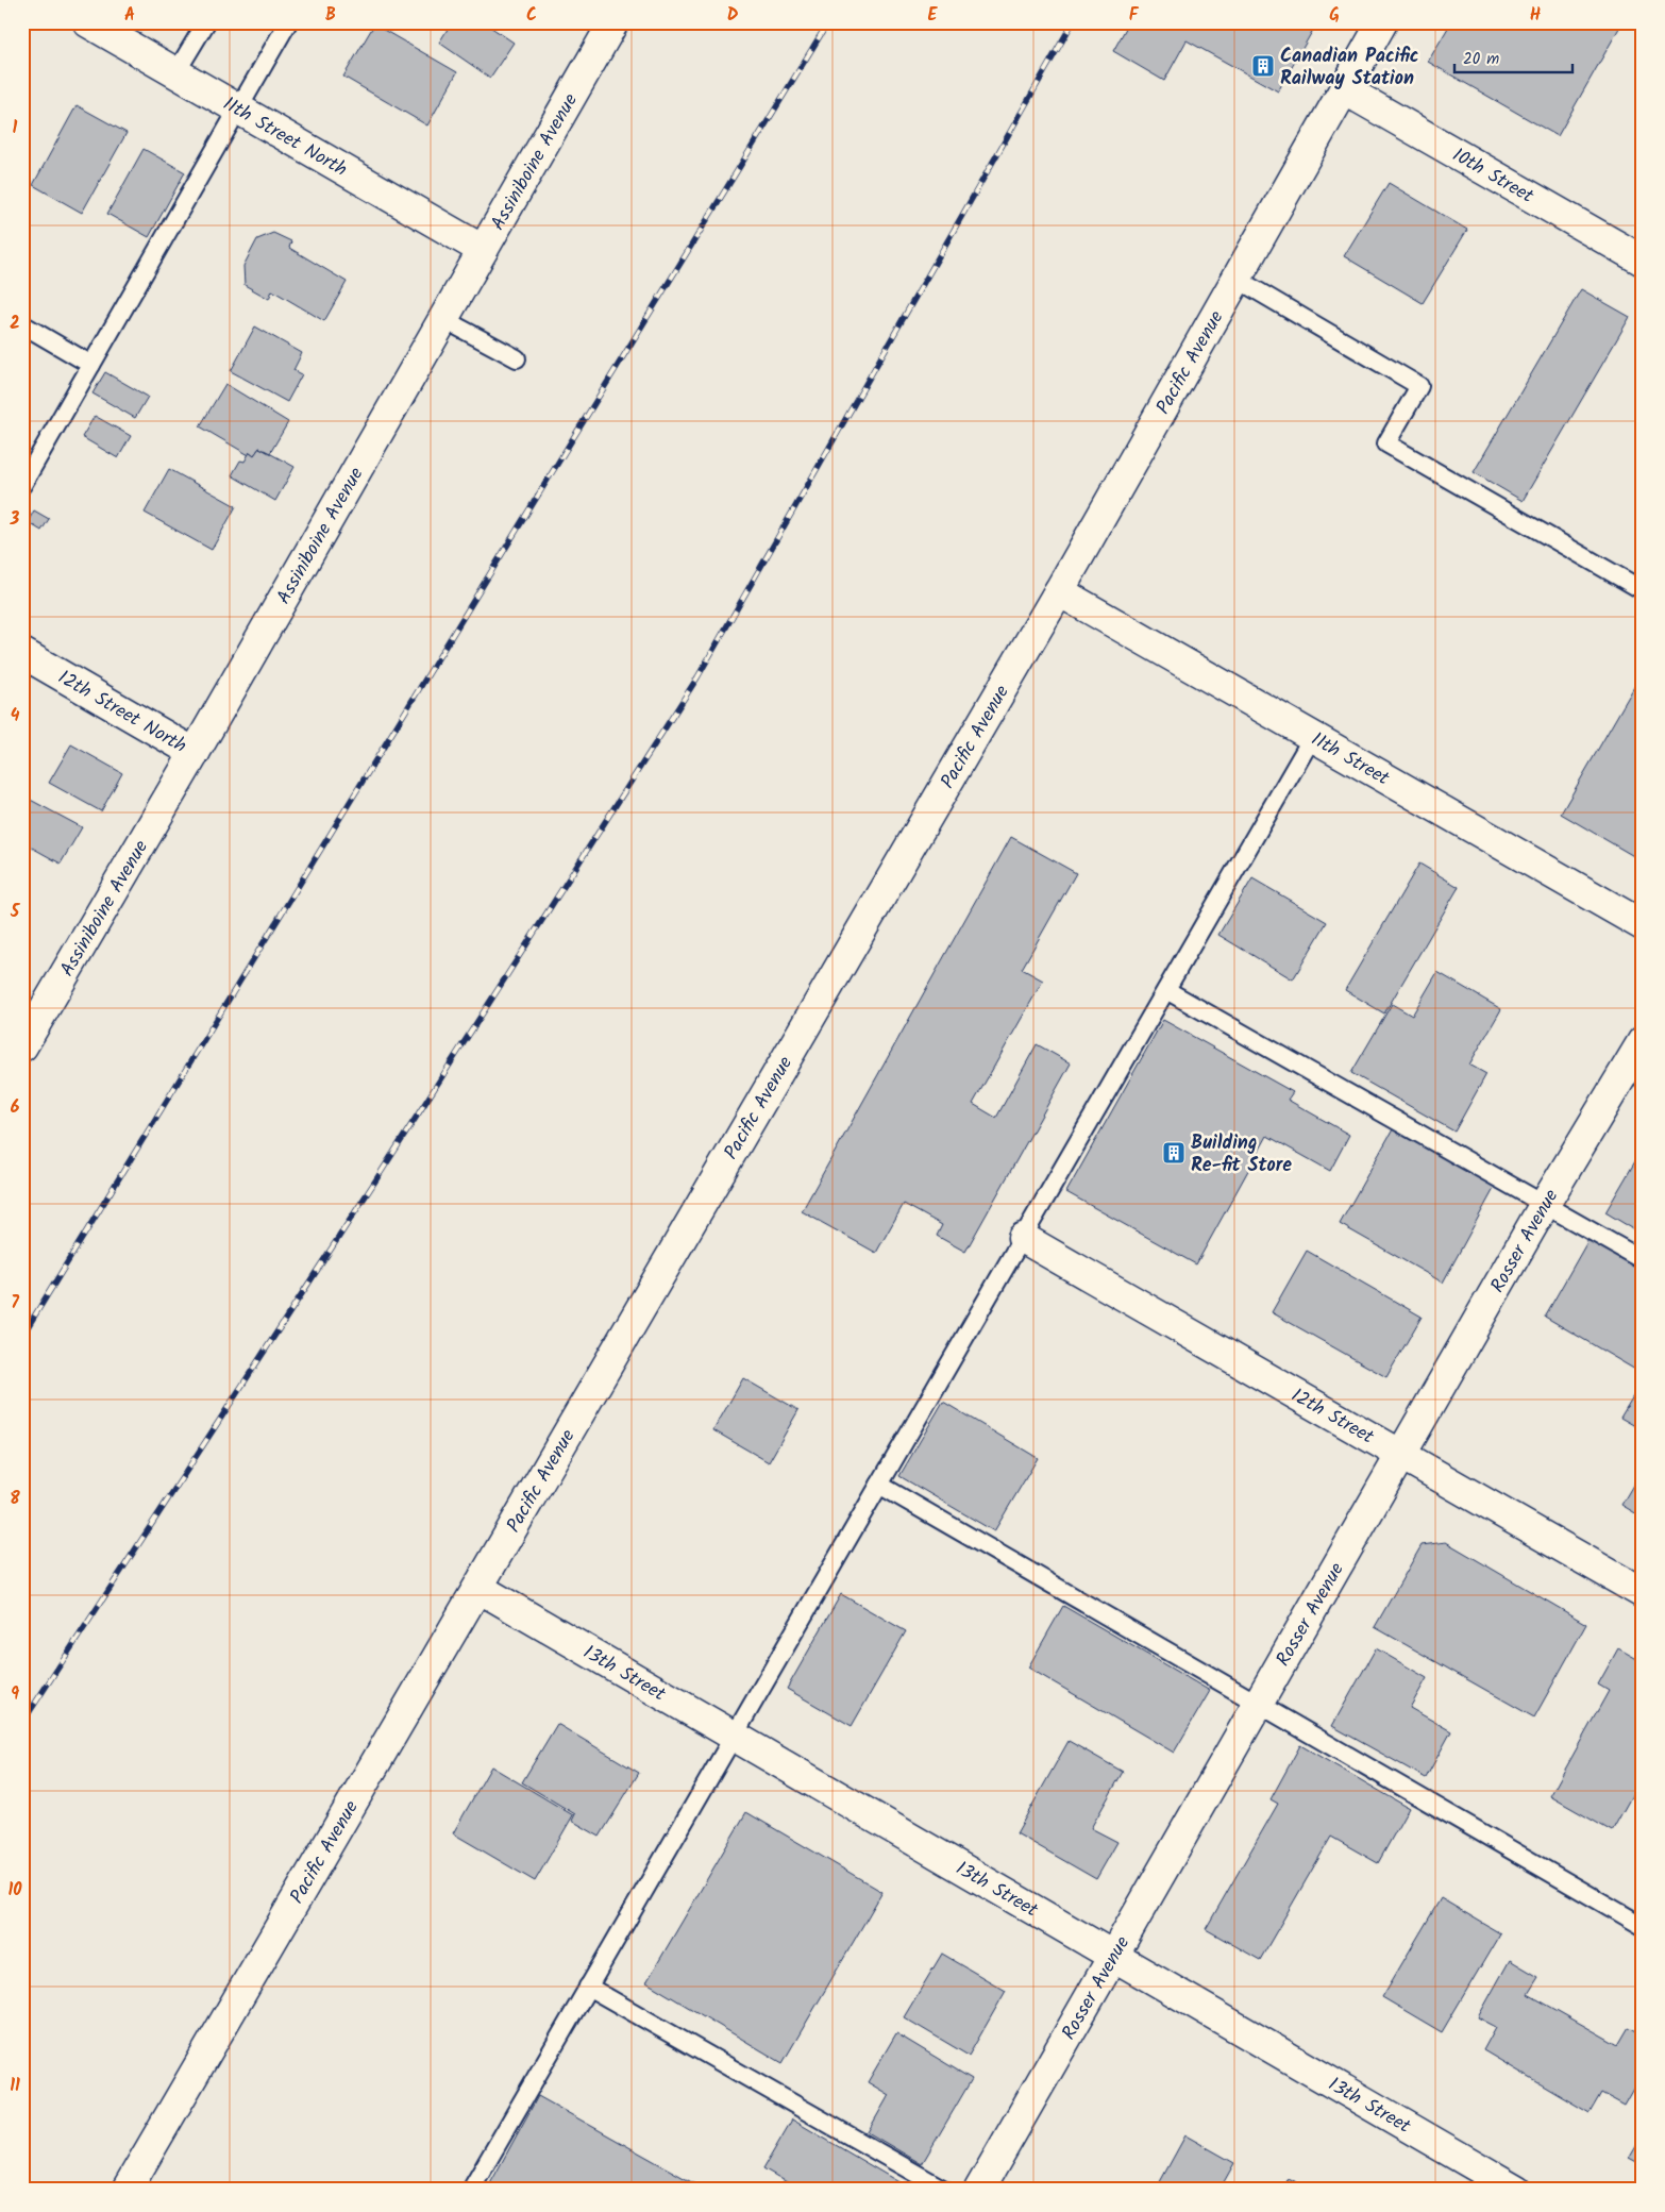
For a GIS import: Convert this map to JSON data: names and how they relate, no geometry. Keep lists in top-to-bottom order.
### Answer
{
  "streets": {
    "street": [
      "11th Street North",
      "Assiniboine Avenue",
      "10th Street",
      "Pacific Avenue",
      "12th Street North",
      "11th Street",
      "Rosser Avenue",
      "12th Street",
      "13th Street"
    ]
  },
  "crossings": [
    ["11th Street North", "Assiniboine Avenue"],
    ["Assiniboine Avenue", "12th Street North"],
    ["10th Street", "Pacific Avenue"],
    ["Pacific Avenue", "11th Street"],
    ["Pacific Avenue", "13th Street"],
    ["Rosser Avenue", "12th Street"],
    ["Rosser Avenue", "13th Street"]
  ],
  "places": {
    "building": ["Canadian Pacific Railway Station", "Building Re-fit Store"]
  },
  "scale_bar": "20 m",
  "grid": {
    "columns": [
      "A",
      "B",
      "C",
      "D",
      "E",
      "F",
      "G",
      "H"
    ],
    "rows": [
      "1",
      "2",
      "3",
      "4",
      "5",
      "6",
      "7",
      "8",
      "9",
      "10",
      "11"
    ]
  }
}
